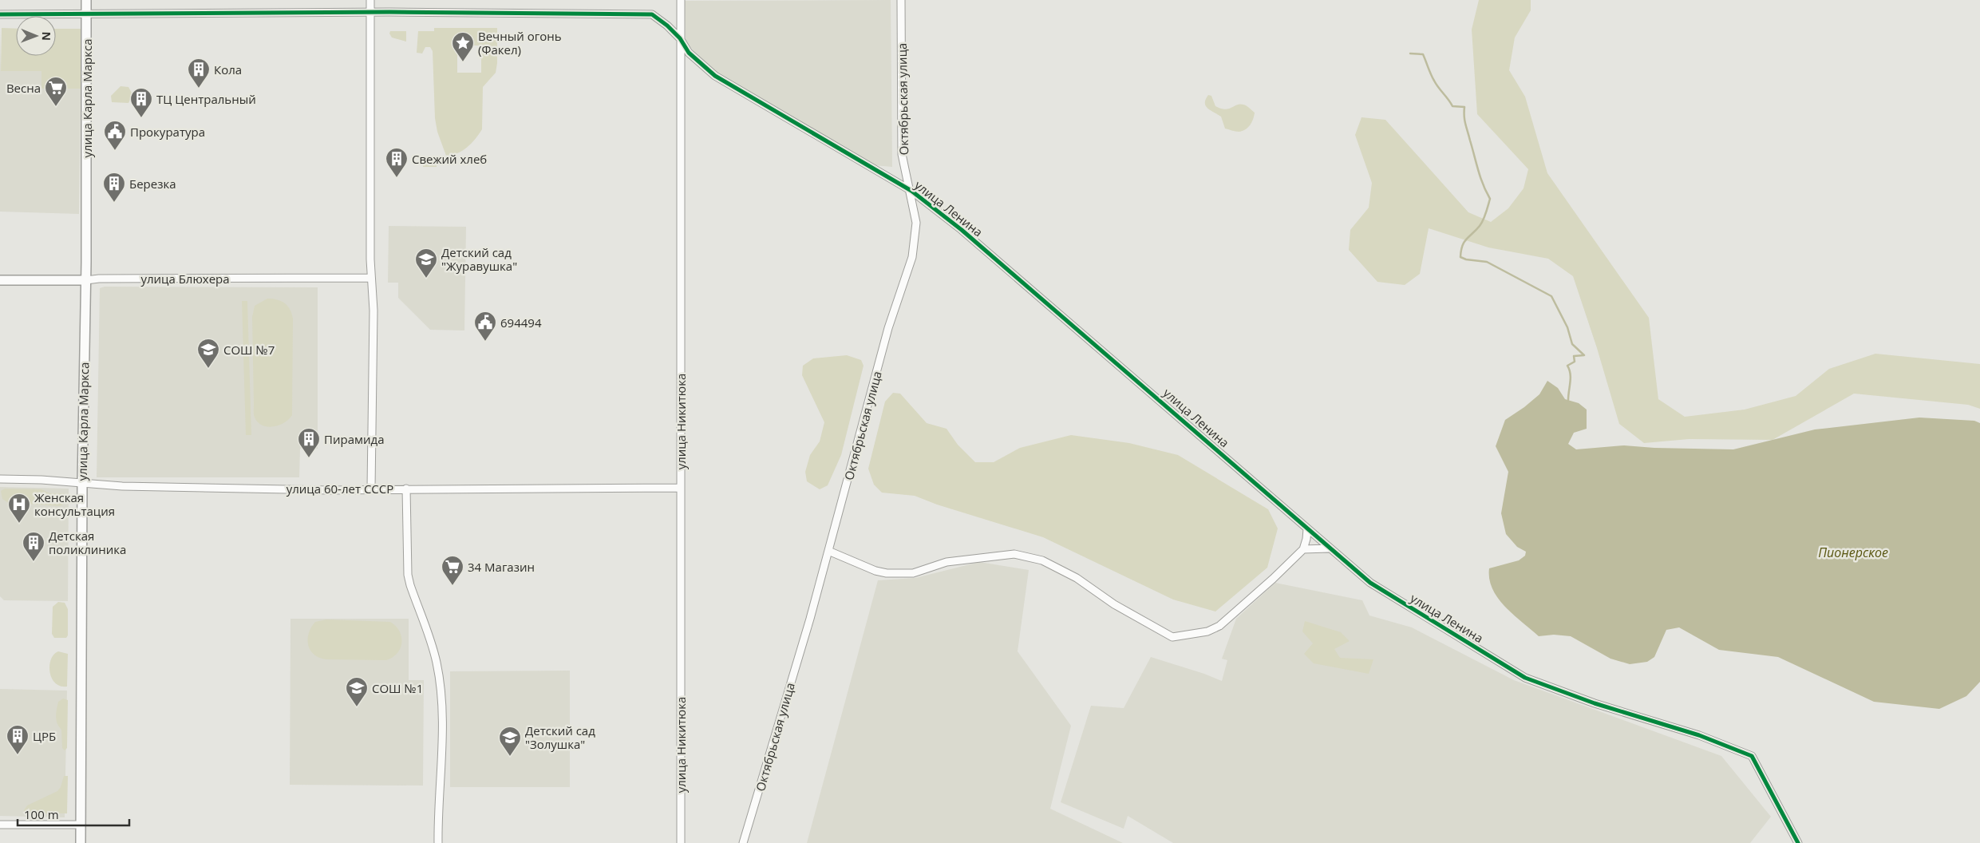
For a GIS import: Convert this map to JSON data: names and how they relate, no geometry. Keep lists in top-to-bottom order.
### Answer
{
  "streets": {
    "street": [
      "улица Карла Маркса",
      "Октябрьская улица",
      "улица Ленина",
      "улица Блюхера",
      "улица Никитюка",
      "улица 60-лет СССР"
    ]
  },
  "crossings": [
    ["улица Карла Маркса", "улица Ленина"],
    ["улица Карла Маркса", "улица Блюхера"],
    ["улица Карла Маркса", "улица 60-лет СССР"],
    ["Октябрьская улица", "улица Ленина"],
    ["улица Ленина", "улица Никитюка"],
    ["улица Никитюка", "улица 60-лет СССР"]
  ],
  "water": ["Пионерское"],
  "places": {
    "place": ["Вечный огонь (Факел)"],
    "building": [
      "Кола",
      "ТЦ Центральный",
      "Свежий хлеб",
      "Березка",
      "Пирамида",
      "Детская поликлиника",
      "ЦРБ"
    ],
    "supermarket": ["Весна", "34 Магазин"],
    "public building": ["Прокуратура", "694494"],
    "school or university": [
      "Детский сад \"Журавушка\"",
      "СОШ №7",
      "СОШ №1",
      "Детский сад \"Золушка\""
    ],
    "hospital": ["Женская консультация"]
  },
  "scale_bar": "100 m",
  "north": "right"
}
